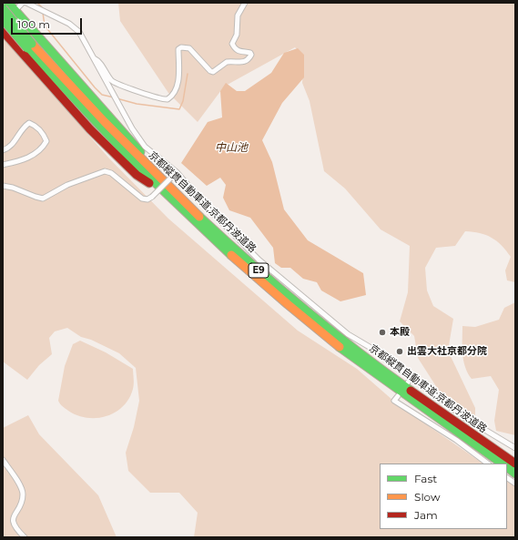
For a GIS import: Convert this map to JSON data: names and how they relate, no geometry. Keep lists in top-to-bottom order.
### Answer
{
  "streets": {
    "highway": ["京都縦貫自動車道;京都丹波道路", "E9"]
  },
  "water": ["中山池"],
  "places": ["本殿", "出雲大社京都分院"],
  "legend": ["Fast", "Slow", "Jam"],
  "scale_bar": "100 m"
}
